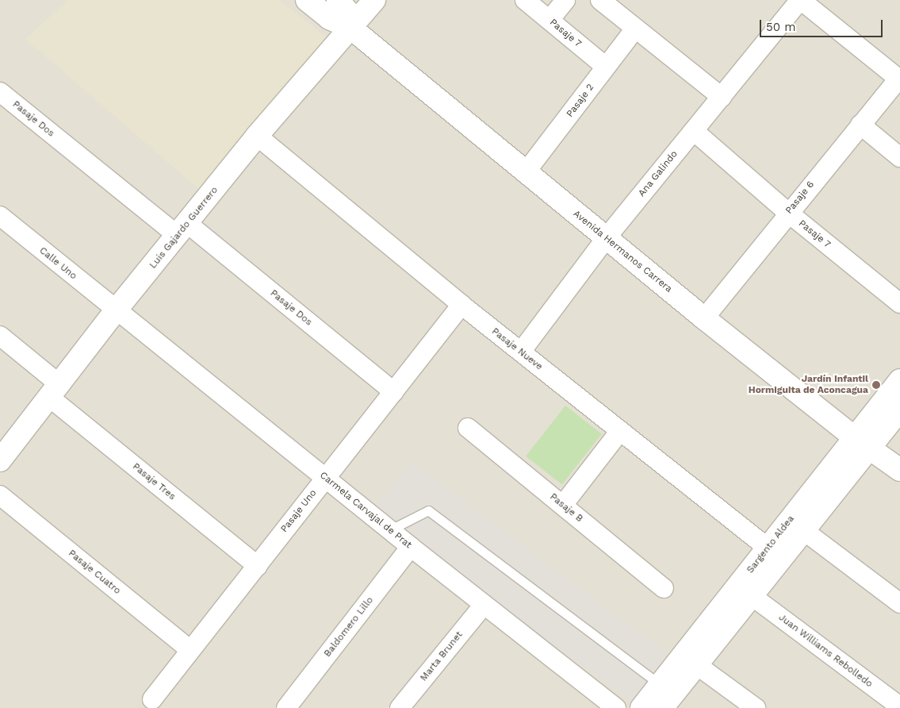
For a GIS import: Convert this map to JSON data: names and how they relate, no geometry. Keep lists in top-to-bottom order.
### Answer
{
  "streets": {
    "street": [
      "Pasaje 7",
      "Pasaje 2",
      "Pasaje Dos",
      "Ana Galindo",
      "Pasaje 6",
      "Luis Gajardo Guerrero",
      "Avenida Hermanos Carrera",
      "Calle Uno",
      "Pasaje Nueve",
      "Pasaje Tres",
      "Pasaje B",
      "Carmela Carvajal de Prat",
      "Pasaje Uno",
      "Sargento Aldea",
      "Pasaje Cuatro",
      "Baldomero Lillo",
      "Juan Williams Rebolledo",
      "Marta Brunet"
    ]
  },
  "crossings": [
    ["Pasaje 7", "Pasaje 2"],
    ["Pasaje 7", "Ana Galindo"],
    ["Pasaje 7", "Pasaje 6"],
    ["Pasaje 2", "Avenida Hermanos Carrera"],
    ["Pasaje Dos", "Luis Gajardo Guerrero"],
    ["Pasaje Dos", "Pasaje Uno"],
    ["Ana Galindo", "Pasaje 6"],
    ["Ana Galindo", "Avenida Hermanos Carrera"],
    ["Ana Galindo", "Pasaje Nueve"],
    ["Pasaje 6", "Avenida Hermanos Carrera"],
    ["Luis Gajardo Guerrero", "Avenida Hermanos Carrera"],
    ["Luis Gajardo Guerrero", "Calle Uno"],
    ["Luis Gajardo Guerrero", "Pasaje Nueve"],
    ["Luis Gajardo Guerrero", "Pasaje Tres"],
    ["Luis Gajardo Guerrero", "Carmela Carvajal de Prat"],
    ["Avenida Hermanos Carrera", "Sargento Aldea"],
    ["Calle Uno", "Carmela Carvajal de Prat"],
    ["Pasaje Nueve", "Pasaje Uno"],
    ["Pasaje Nueve", "Sargento Aldea"],
    ["Pasaje Tres", "Pasaje Uno"],
    ["Carmela Carvajal de Prat", "Pasaje Uno"],
    ["Carmela Carvajal de Prat", "Baldomero Lillo"],
    ["Carmela Carvajal de Prat", "Marta Brunet"],
    ["Pasaje Uno", "Pasaje Cuatro"],
    ["Sargento Aldea", "Juan Williams Rebolledo"]
  ],
  "places": ["Jardín Infantil Hormiguita de Aconcagua"],
  "scale_bar": "50 m"
}
